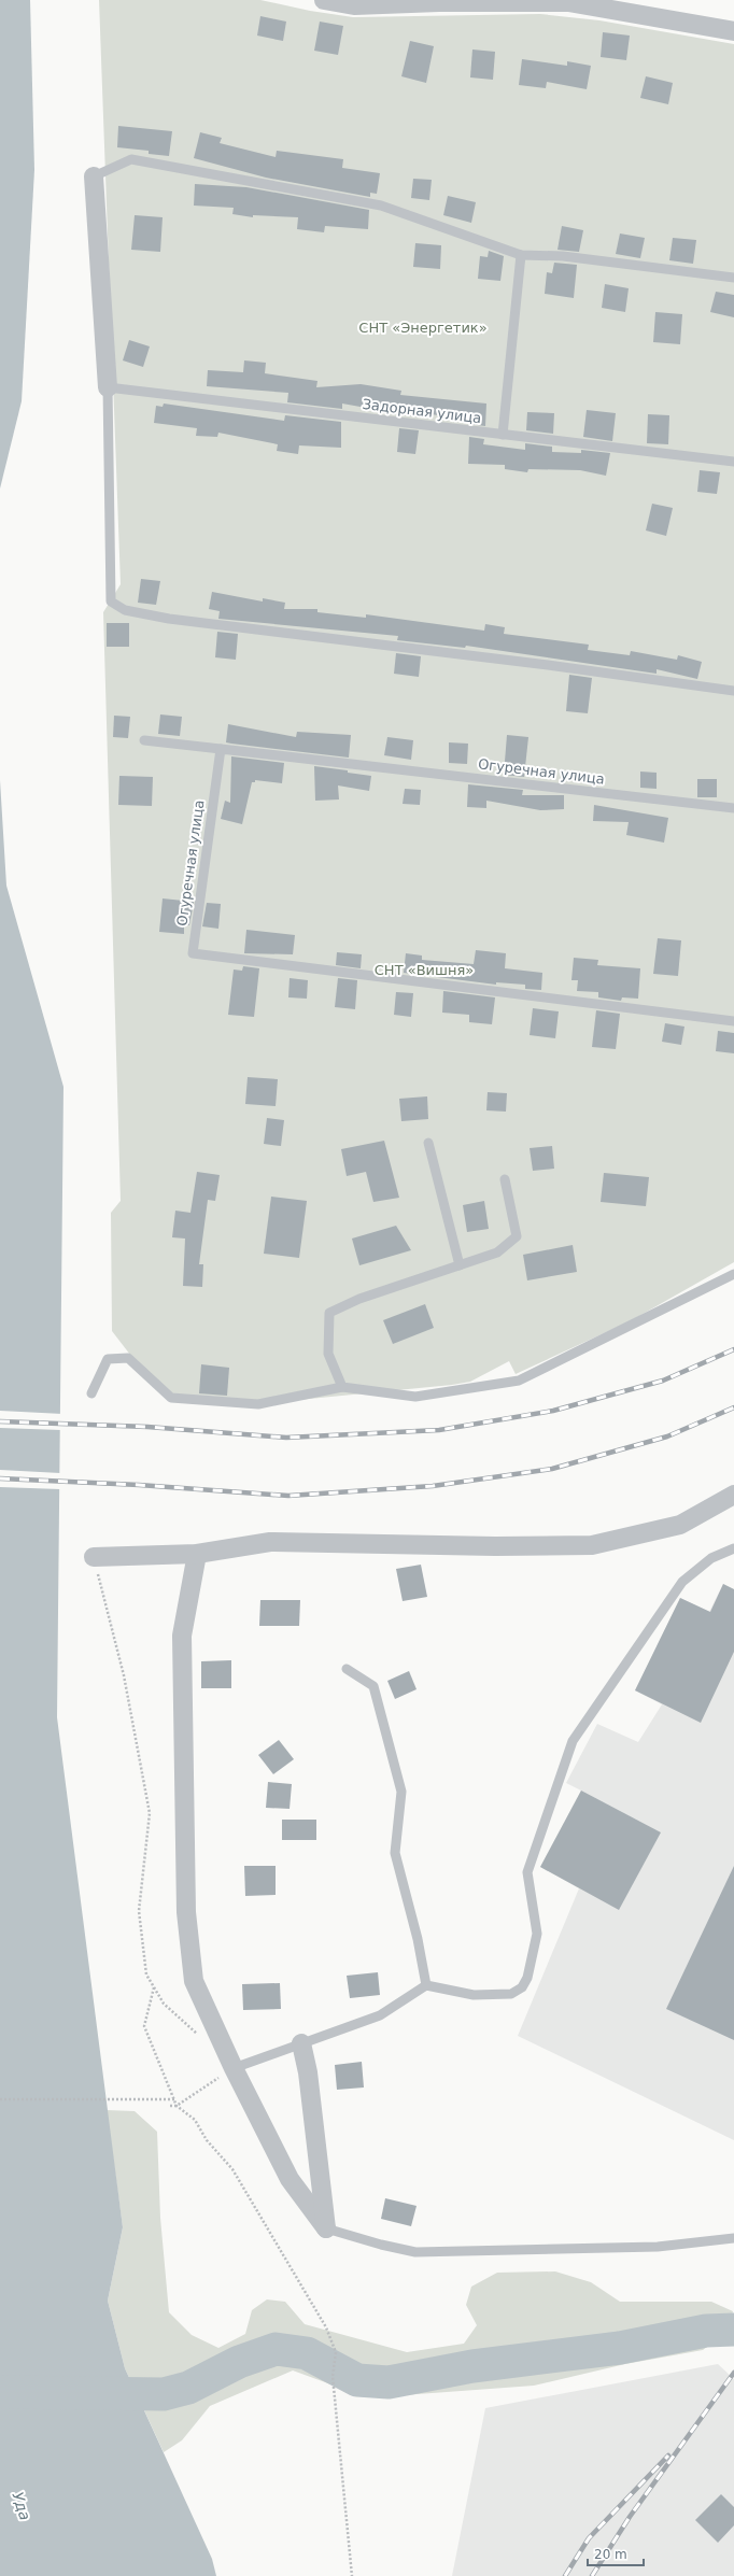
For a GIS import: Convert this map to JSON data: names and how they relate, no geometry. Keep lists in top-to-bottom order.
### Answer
{
  "streets": {
    "lane": ["Задорная улица", "Огуречная улица"]
  },
  "water": ["Уда"],
  "parks": ["СНТ «Энергетик»", "СНТ «Вишня»"],
  "scale_bar": "20 m"
}
